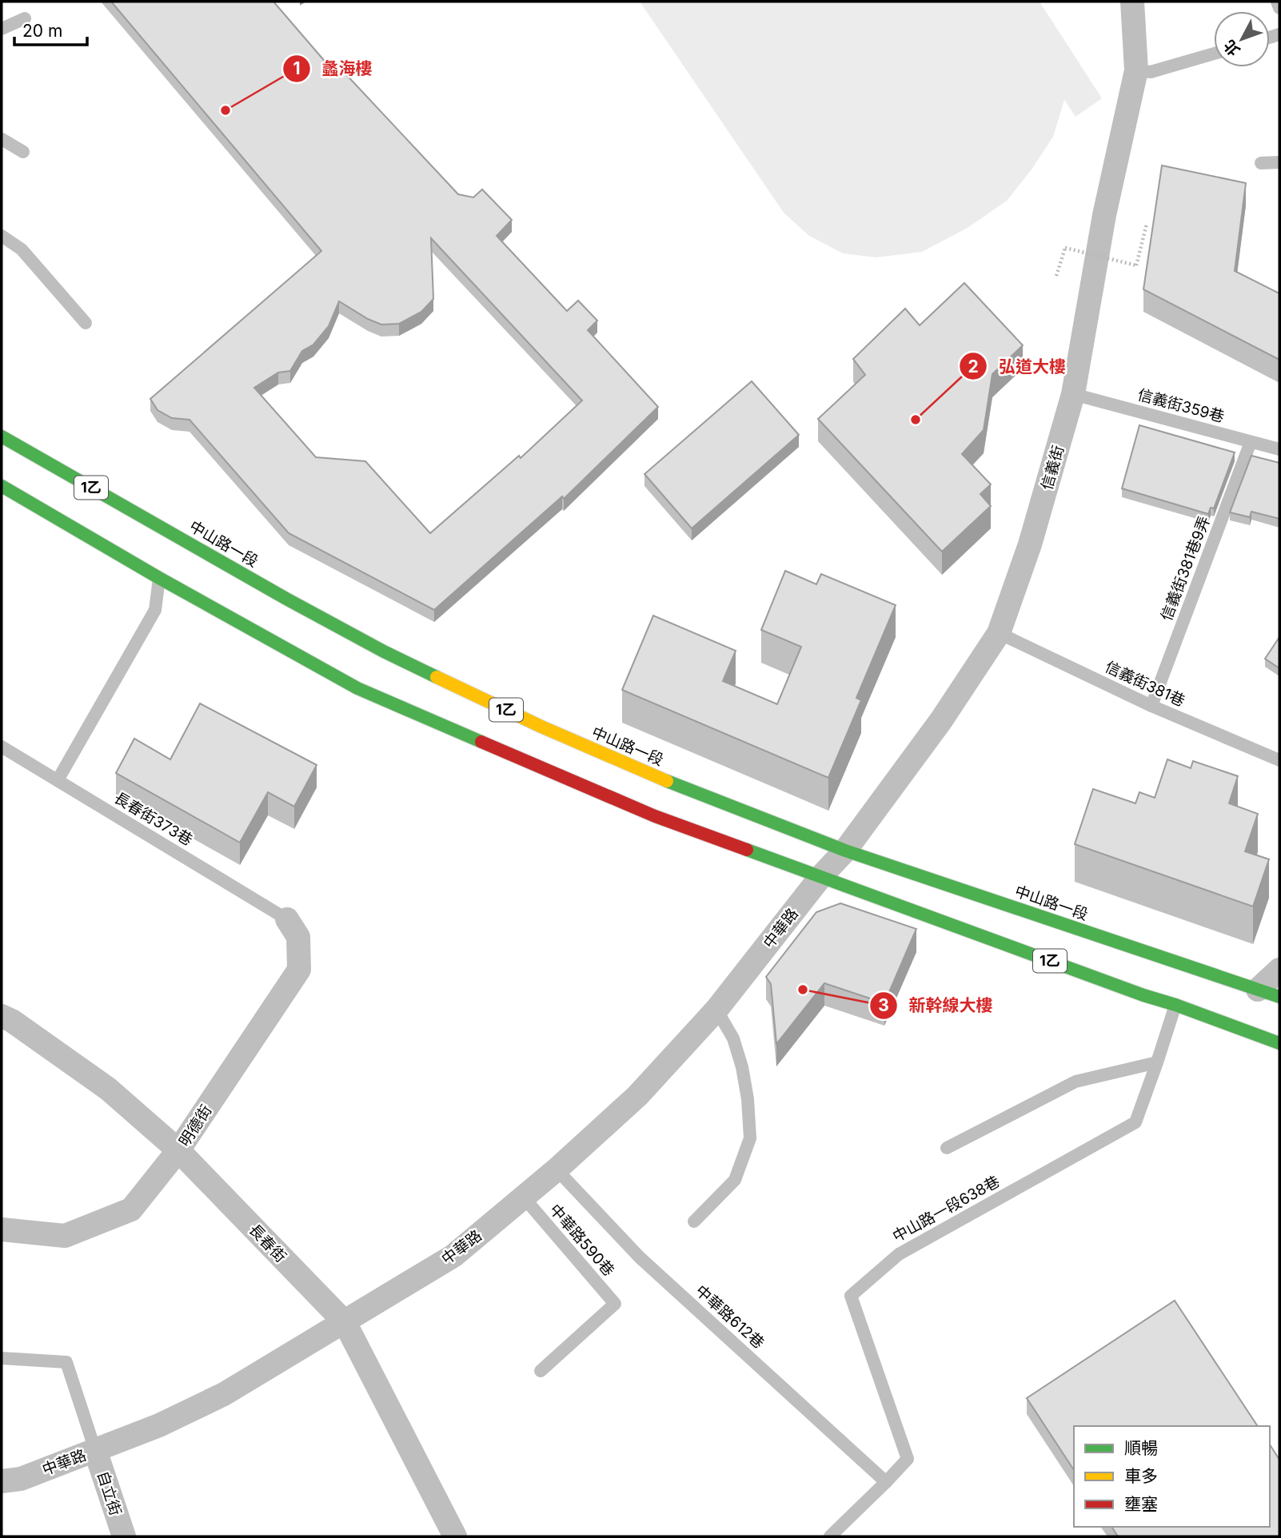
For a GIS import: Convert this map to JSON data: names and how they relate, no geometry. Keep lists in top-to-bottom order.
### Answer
{
  "streets": {
    "main road": ["1乙", "中山路一段"],
    "street": [
      "信義街",
      "中華路",
      "明德街",
      "長春街",
      "自立街"
    ],
    "lane": [
      "信義街359巷",
      "信義街381巷9弄",
      "信義街381巷",
      "長春街373巷",
      "中山路一段638巷",
      "中華路590巷",
      "中華路612巷"
    ]
  },
  "crossings": [
    ["信義街359巷", "信義街"],
    ["信義街359巷", "信義街381巷9弄"],
    ["信義街", "1乙"],
    ["信義街", "中山路一段"],
    ["信義街", "信義街381巷"],
    ["信義街", "中華路"],
    ["1乙", "中華路"],
    ["1乙", "中山路一段638巷"],
    ["信義街381巷9弄", "信義街381巷"],
    ["長春街373巷", "明德街"],
    ["中華路", "中華路590巷"],
    ["中華路", "長春街"],
    ["中華路", "中華路612巷"],
    ["中華路", "自立街"],
    ["明德街", "長春街"],
    ["中山路一段638巷", "中華路612巷"]
  ],
  "places": ["蠡海樓", "弘道大樓", "新幹線大樓"],
  "legend": ["順暢", "車多", "壅塞"],
  "scale_bar": "20 m",
  "north": "bottom left"
}
